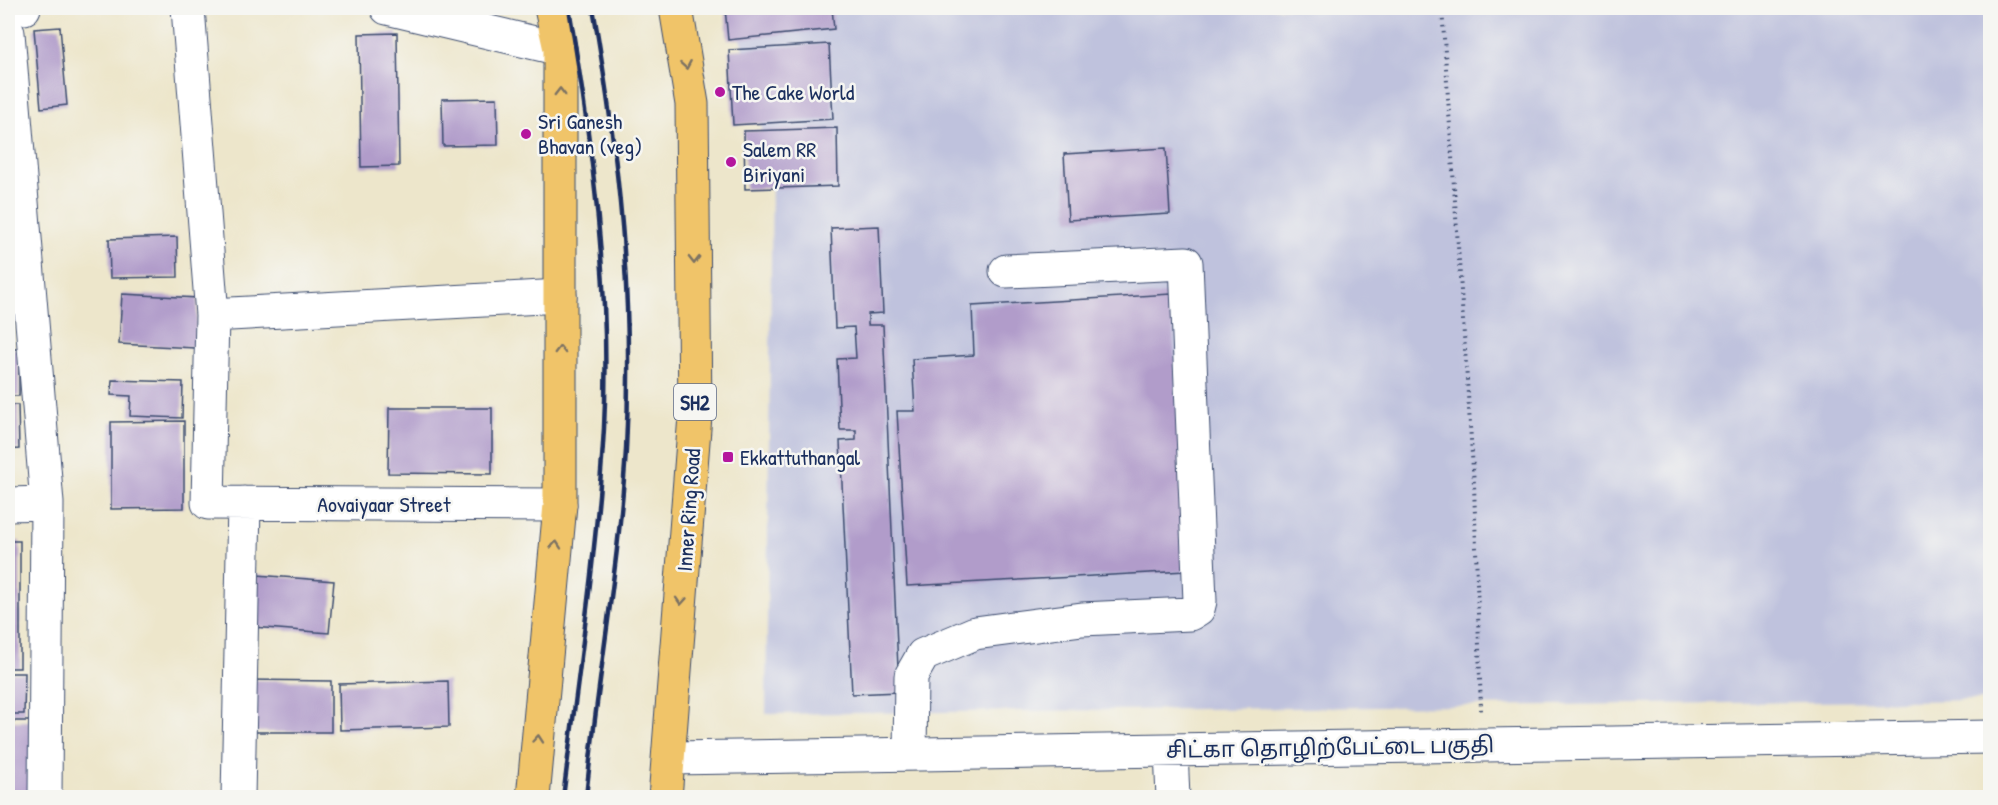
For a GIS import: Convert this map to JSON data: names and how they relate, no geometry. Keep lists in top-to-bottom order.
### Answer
{
  "streets": {
    "main road": ["SH2", "Inner Ring Road"],
    "street": ["Aovaiyaar Street", "சிட்கா தொழிற்பேட்டை பகுதி"]
  },
  "crossings": [
    ["Inner Ring Road", "சிட்கா தொழிற்பேட்டை பகுதி"]
  ],
  "places": {
    "other": ["The Cake World", "Sri Ganesh Bhavan (veg)", "Salem RR Biriyani"],
    "transit": ["Ekkattuthangal"]
  }
}
